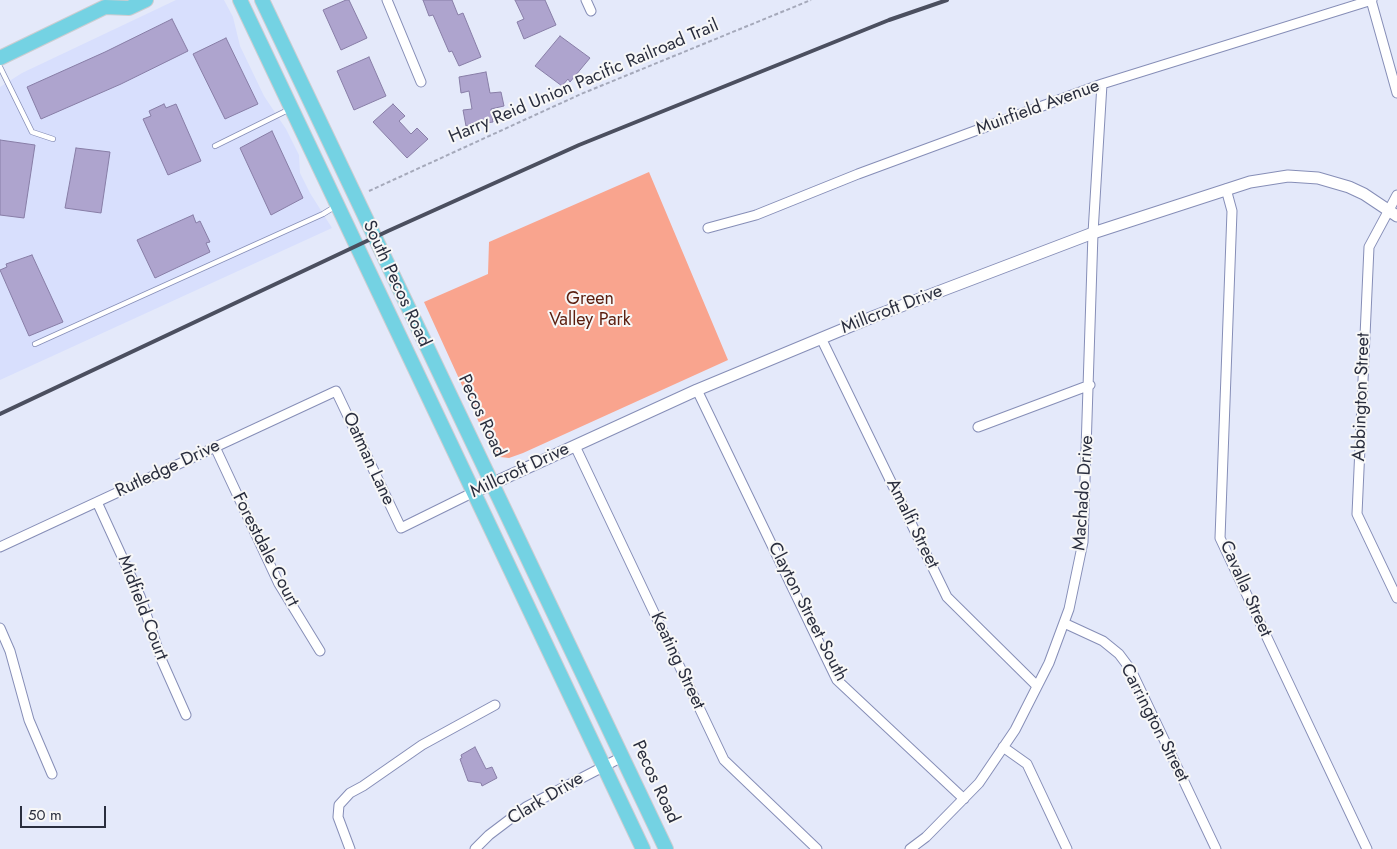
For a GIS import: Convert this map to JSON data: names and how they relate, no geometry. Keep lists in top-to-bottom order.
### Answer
{
  "streets": {
    "main road": ["South Pecos Road", "Pecos Road"],
    "street": [
      "Muirfield Avenue",
      "Millcroft Drive",
      "Abbington Street",
      "Oatman Lane",
      "Rutledge Drive",
      "Machado Drive",
      "Amalfi Street",
      "Forestdale Court",
      "Cavalla Street",
      "Midfield Court",
      "Clayton Street South",
      "Keating Street",
      "Carrington Street",
      "Clark Drive"
    ],
    "path": ["Harry Reid Union Pacific Railroad Trail"]
  },
  "crossings": [
    ["Muirfield Avenue", "Machado Drive"],
    ["South Pecos Road", "Millcroft Drive"],
    ["South Pecos Road", "Clark Drive"],
    ["Millcroft Drive", "Abbington Street"],
    ["Millcroft Drive", "Pecos Road"],
    ["Millcroft Drive", "Oatman Lane"],
    ["Millcroft Drive", "Machado Drive"],
    ["Millcroft Drive", "Amalfi Street"],
    ["Millcroft Drive", "Cavalla Street"],
    ["Millcroft Drive", "Clayton Street South"],
    ["Millcroft Drive", "Keating Street"],
    ["Pecos Road", "Clark Drive"],
    ["Oatman Lane", "Rutledge Drive"],
    ["Rutledge Drive", "Forestdale Court"],
    ["Rutledge Drive", "Midfield Court"],
    ["Machado Drive", "Amalfi Street"],
    ["Machado Drive", "Clayton Street South"],
    ["Machado Drive", "Carrington Street"]
  ],
  "parks": ["Green Valley Park"],
  "scale_bar": "50 m"
}
